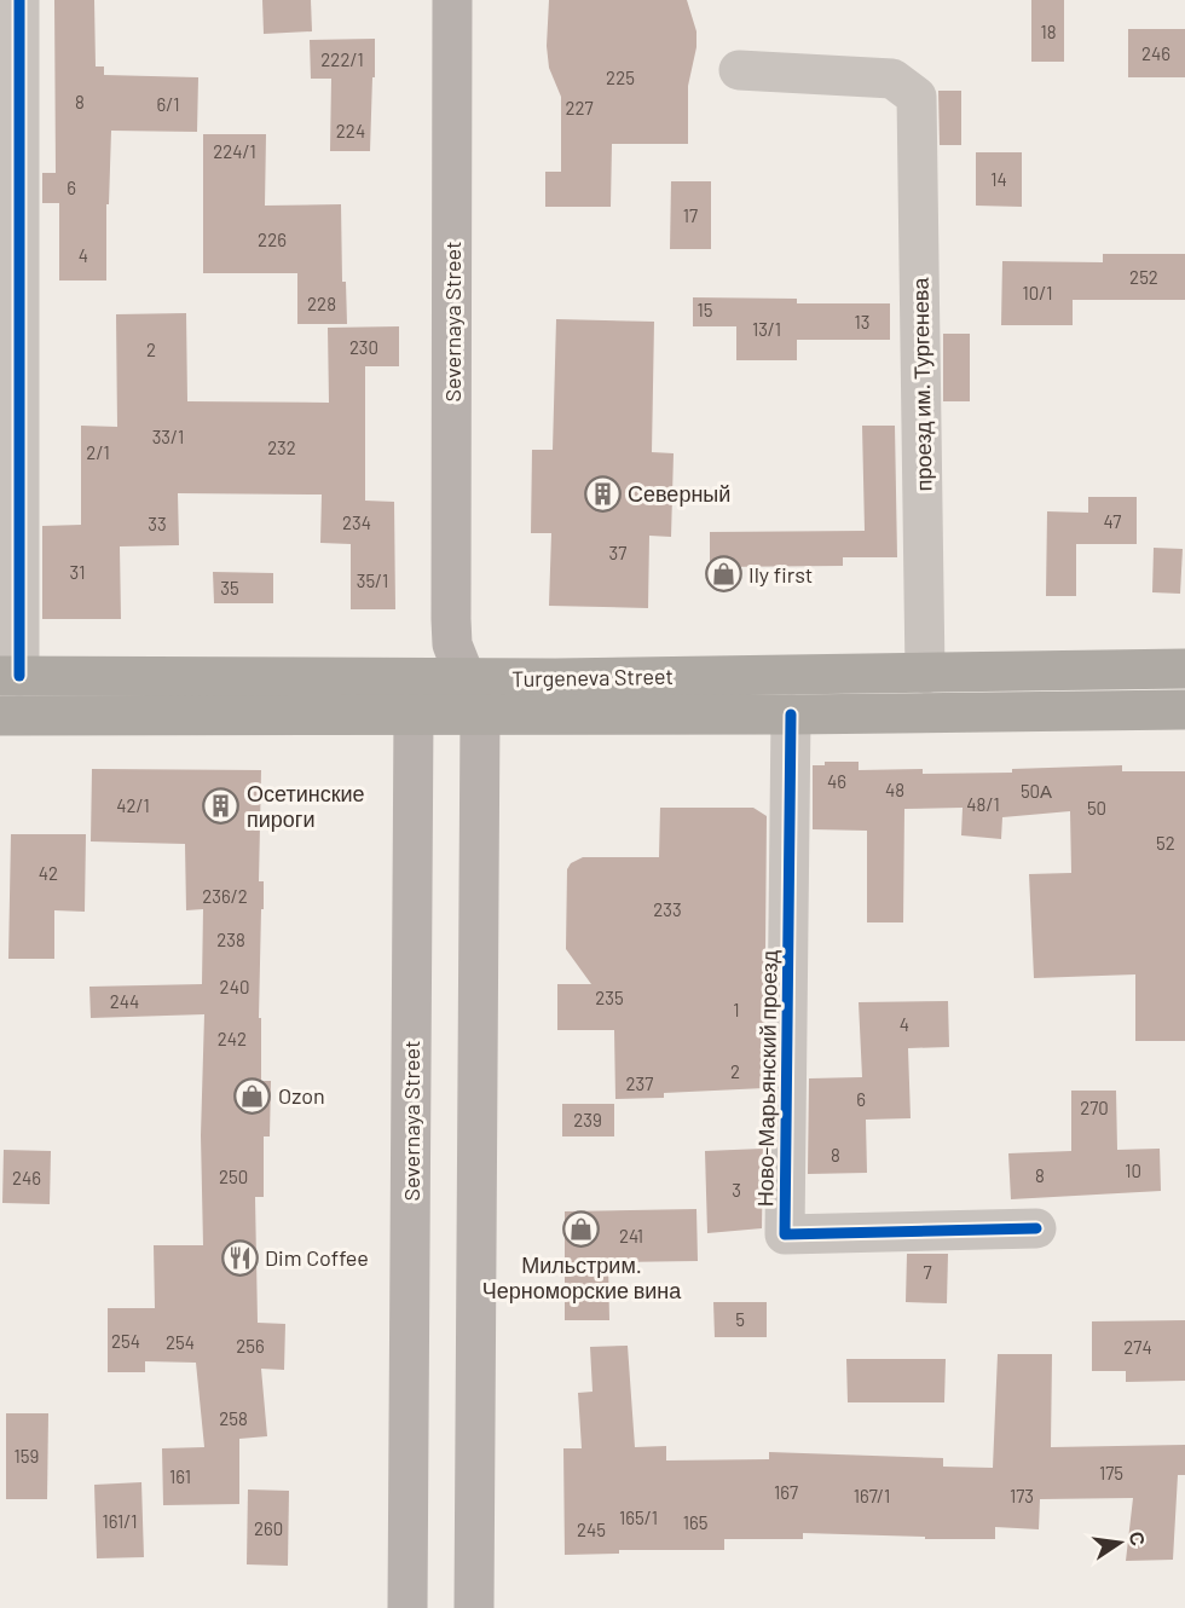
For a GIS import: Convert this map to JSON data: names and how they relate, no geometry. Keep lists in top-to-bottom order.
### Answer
{
  "streets": {
    "highway": ["Turgeneva Street"],
    "main road": ["Severnaya Street"],
    "street": ["проезд им. Тургенева", "Ново-Марьянский проезд"]
  },
  "crossings": [
    ["Severnaya Street", "Turgeneva Street"],
    ["проезд им. Тургенева", "Turgeneva Street"],
    ["Turgeneva Street", "Ново-Марьянский проезд"]
  ],
  "places": {
    "building": ["Северный", "Осетинские пироги"],
    "shop": ["Ily first", "Ozon", "Мильстрим. Черноморские вина"],
    "restaurant": ["Dim Coffee"]
  },
  "house_numbers": [
    "18",
    "246",
    "222/1",
    "225",
    "8",
    "6/1",
    "227",
    "224",
    "224/1",
    "14",
    "6",
    "17",
    "226",
    "4",
    "252",
    "10/1",
    "228",
    "15",
    "13",
    "13/1",
    "230",
    "2",
    "33/1",
    "232",
    "2/1",
    "47",
    "234",
    "33",
    "37",
    "31",
    "35/1",
    "35",
    "46",
    "48",
    "50А",
    "48/1",
    "42/1",
    "50",
    "52",
    "42",
    "236/2",
    "233",
    "238",
    "240",
    "235",
    "244",
    "1",
    "4",
    "242",
    "2",
    "237",
    "6",
    "270",
    "239",
    "8",
    "10",
    "8",
    "250",
    "246",
    "3",
    "241",
    "7",
    "5",
    "254",
    "254",
    "256",
    "274",
    "258",
    "159",
    "175",
    "161",
    "167",
    "167/1",
    "173",
    "165/1",
    "161/1",
    "165",
    "260",
    "245"
  ],
  "north": "right"
}
